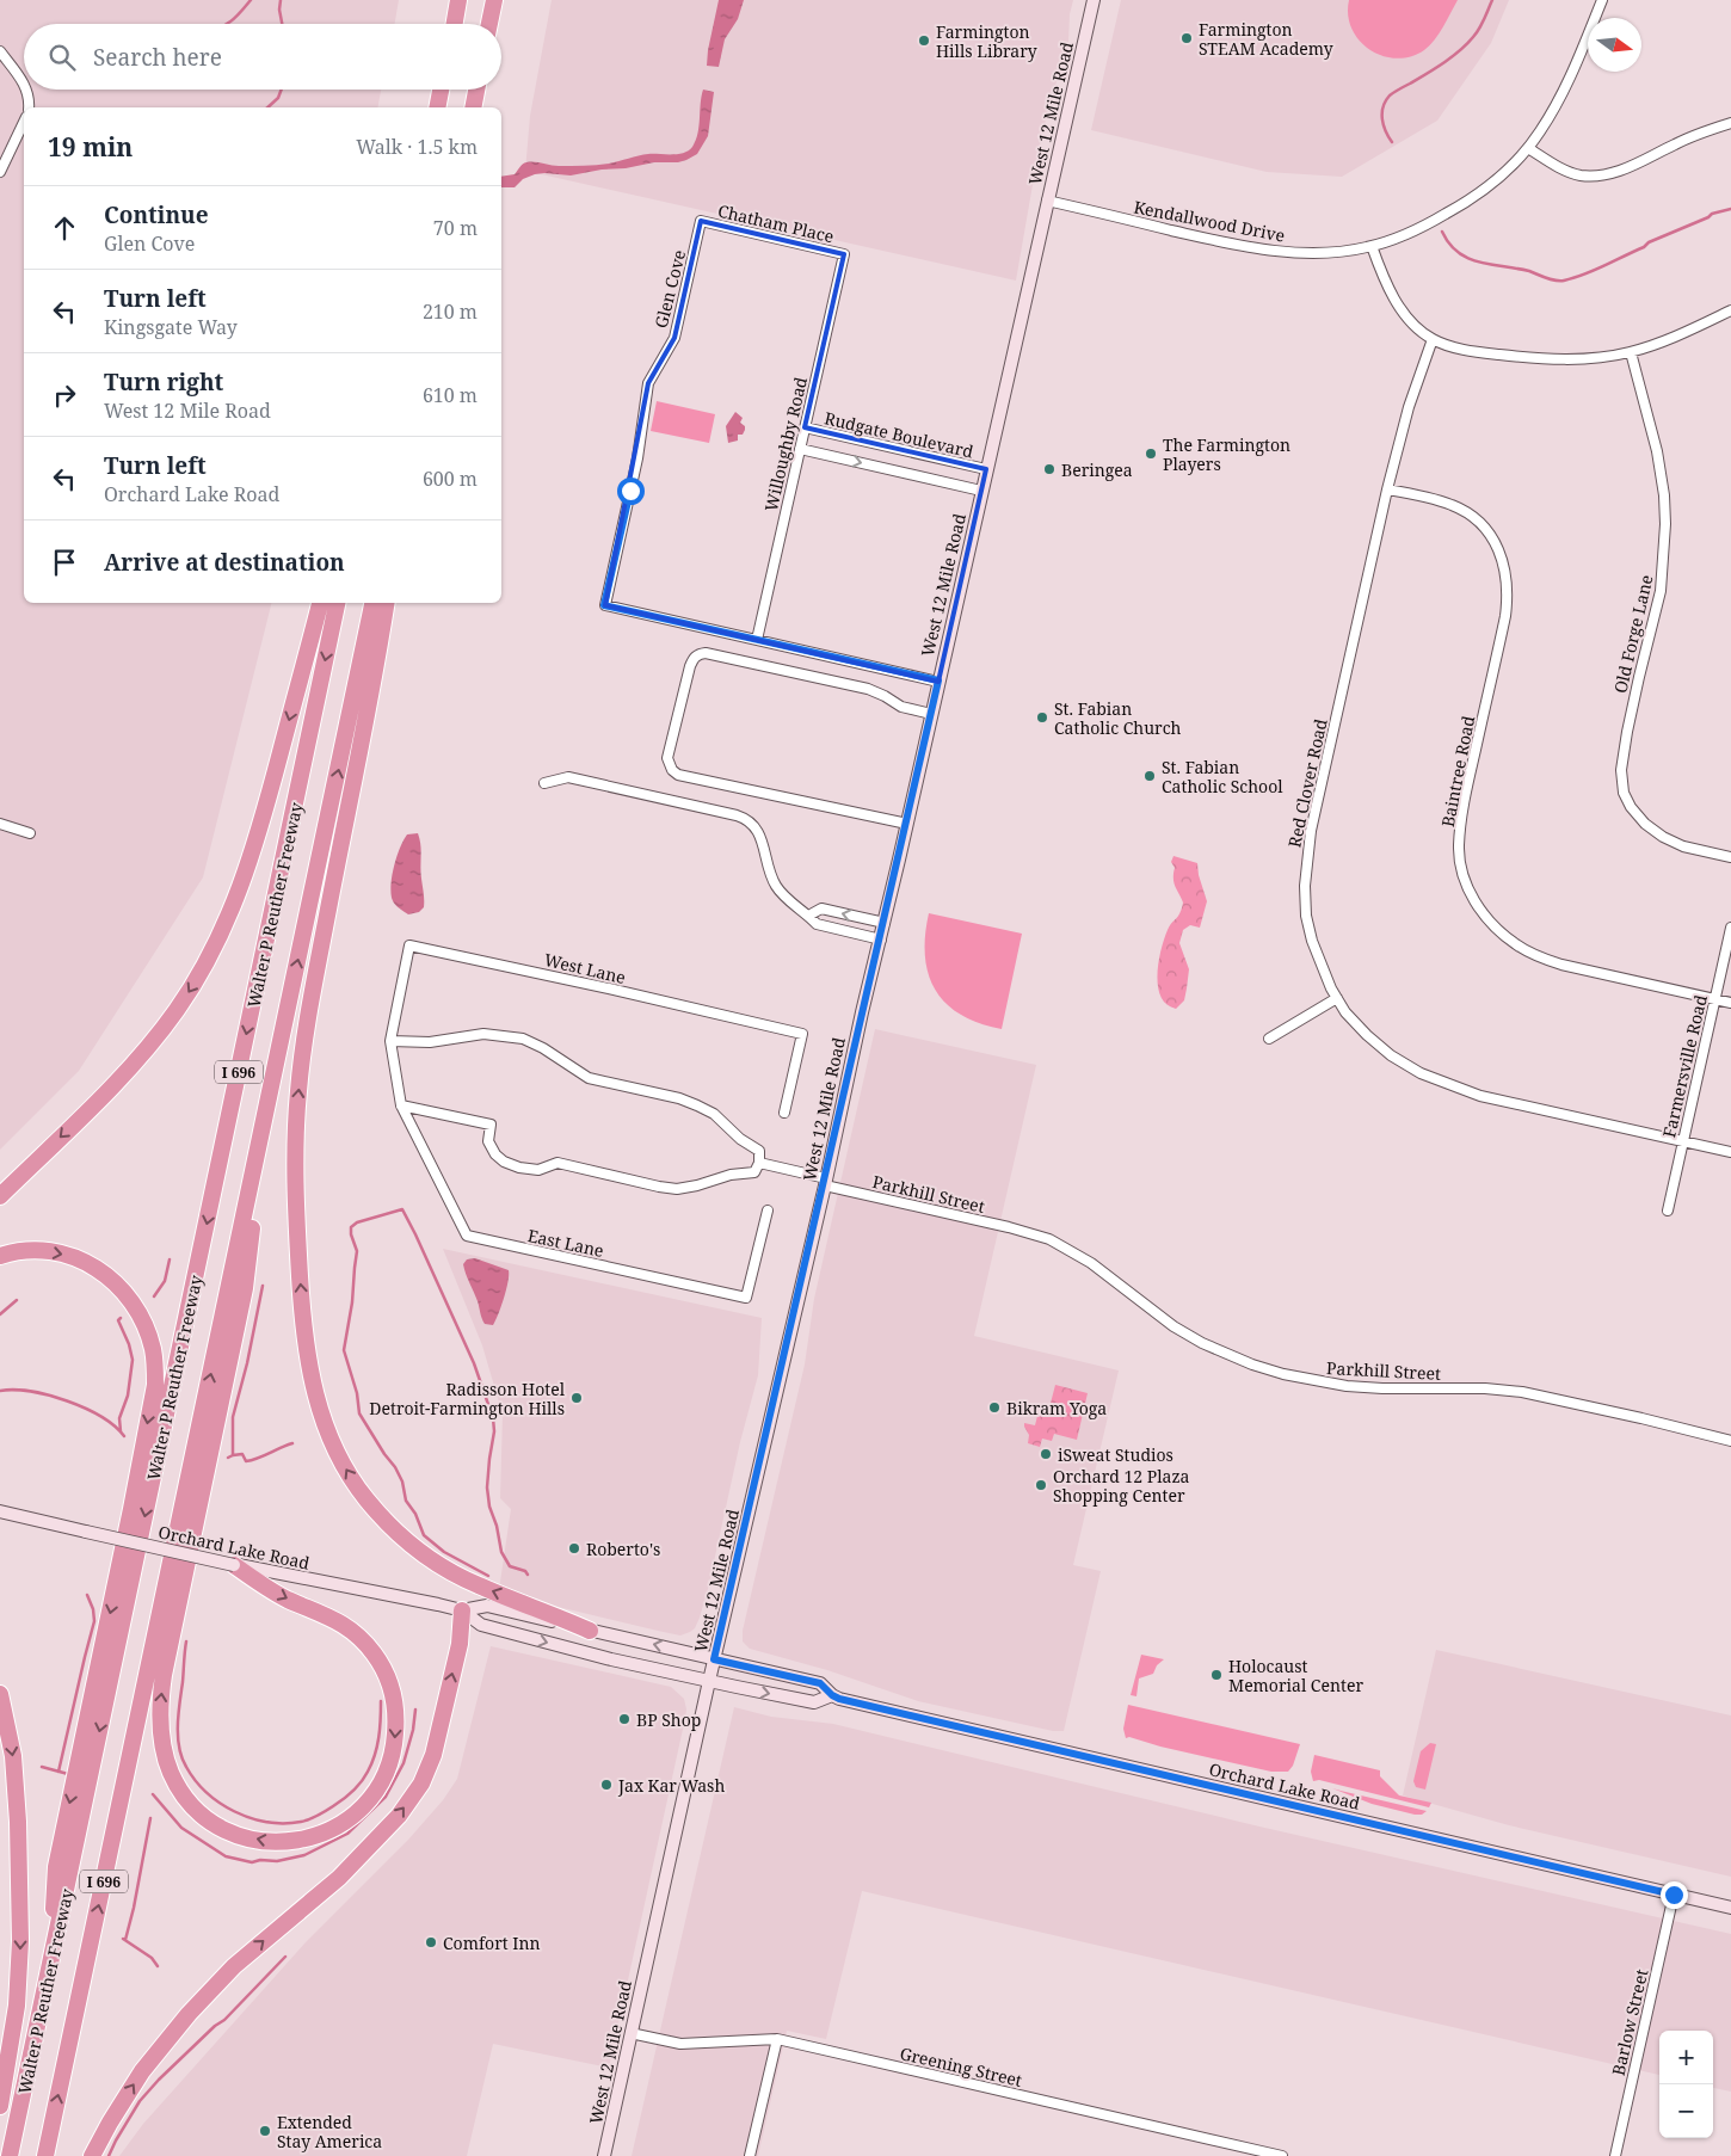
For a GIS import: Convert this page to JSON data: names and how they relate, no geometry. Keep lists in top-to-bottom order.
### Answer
{
  "streets": {
    "highway": ["Walter P Reuther Freeway", "I 696"],
    "main road": ["West 12 Mile Road", "Orchard Lake Road"],
    "street": [
      "Kendallwood Drive",
      "Chatham Place",
      "Glen Cove",
      "Rudgate Boulevard",
      "Willoughby Road",
      "Old Forge Lane",
      "Baintree Road",
      "Red Clover Road",
      "West Lane",
      "Farmersville Road",
      "Parkhill Street",
      "East Lane",
      "Barlow Street",
      "Greening Street"
    ]
  },
  "crossings": [
    ["West 12 Mile Road", "Kendallwood Drive"],
    ["West 12 Mile Road", "Rudgate Boulevard"],
    ["West 12 Mile Road", "Parkhill Street"],
    ["West 12 Mile Road", "Orchard Lake Road"],
    ["West 12 Mile Road", "Greening Street"],
    ["Chatham Place", "Glen Cove"],
    ["Chatham Place", "Willoughby Road"],
    ["Glen Cove", "Willoughby Road"],
    ["Rudgate Boulevard", "Willoughby Road"],
    ["Baintree Road", "Red Clover Road"],
    ["Baintree Road", "Farmersville Road"],
    ["Red Clover Road", "Farmersville Road"],
    ["West Lane", "East Lane"],
    ["Orchard Lake Road", "Barlow Street"]
  ],
  "places": [
    "Farmington STEAM Academy",
    "Farmington Hills Library",
    "The Farmington Players",
    "Beringea",
    "St. Fabian Catholic Church",
    "St. Fabian Catholic School",
    "Radisson Hotel Detroit-Farmington Hills",
    "Bikram Yoga",
    "iSweat Studios",
    "Orchard 12 Plaza Shopping Center",
    "Roberto's",
    "Holocaust Memorial Center",
    "BP Shop",
    "Jax Kar Wash",
    "Comfort Inn",
    "Extended Stay America"
  ],
  "north": "right",
  "page": {
    "search": "Search here",
    "heading": ["19 min", "Walk · 1.5 km"],
    "list": [
      ["Continue", "Glen Cove", "70 m"],
      ["Turn left", "Kingsgate Way", "210 m"],
      ["Turn right", "West 12 Mile Road", "610 m"],
      ["Turn left", "Orchard Lake Road", "600 m"],
      "Arrive at destination"
    ],
    "map_buttons": ["+", "−"]
  }
}
